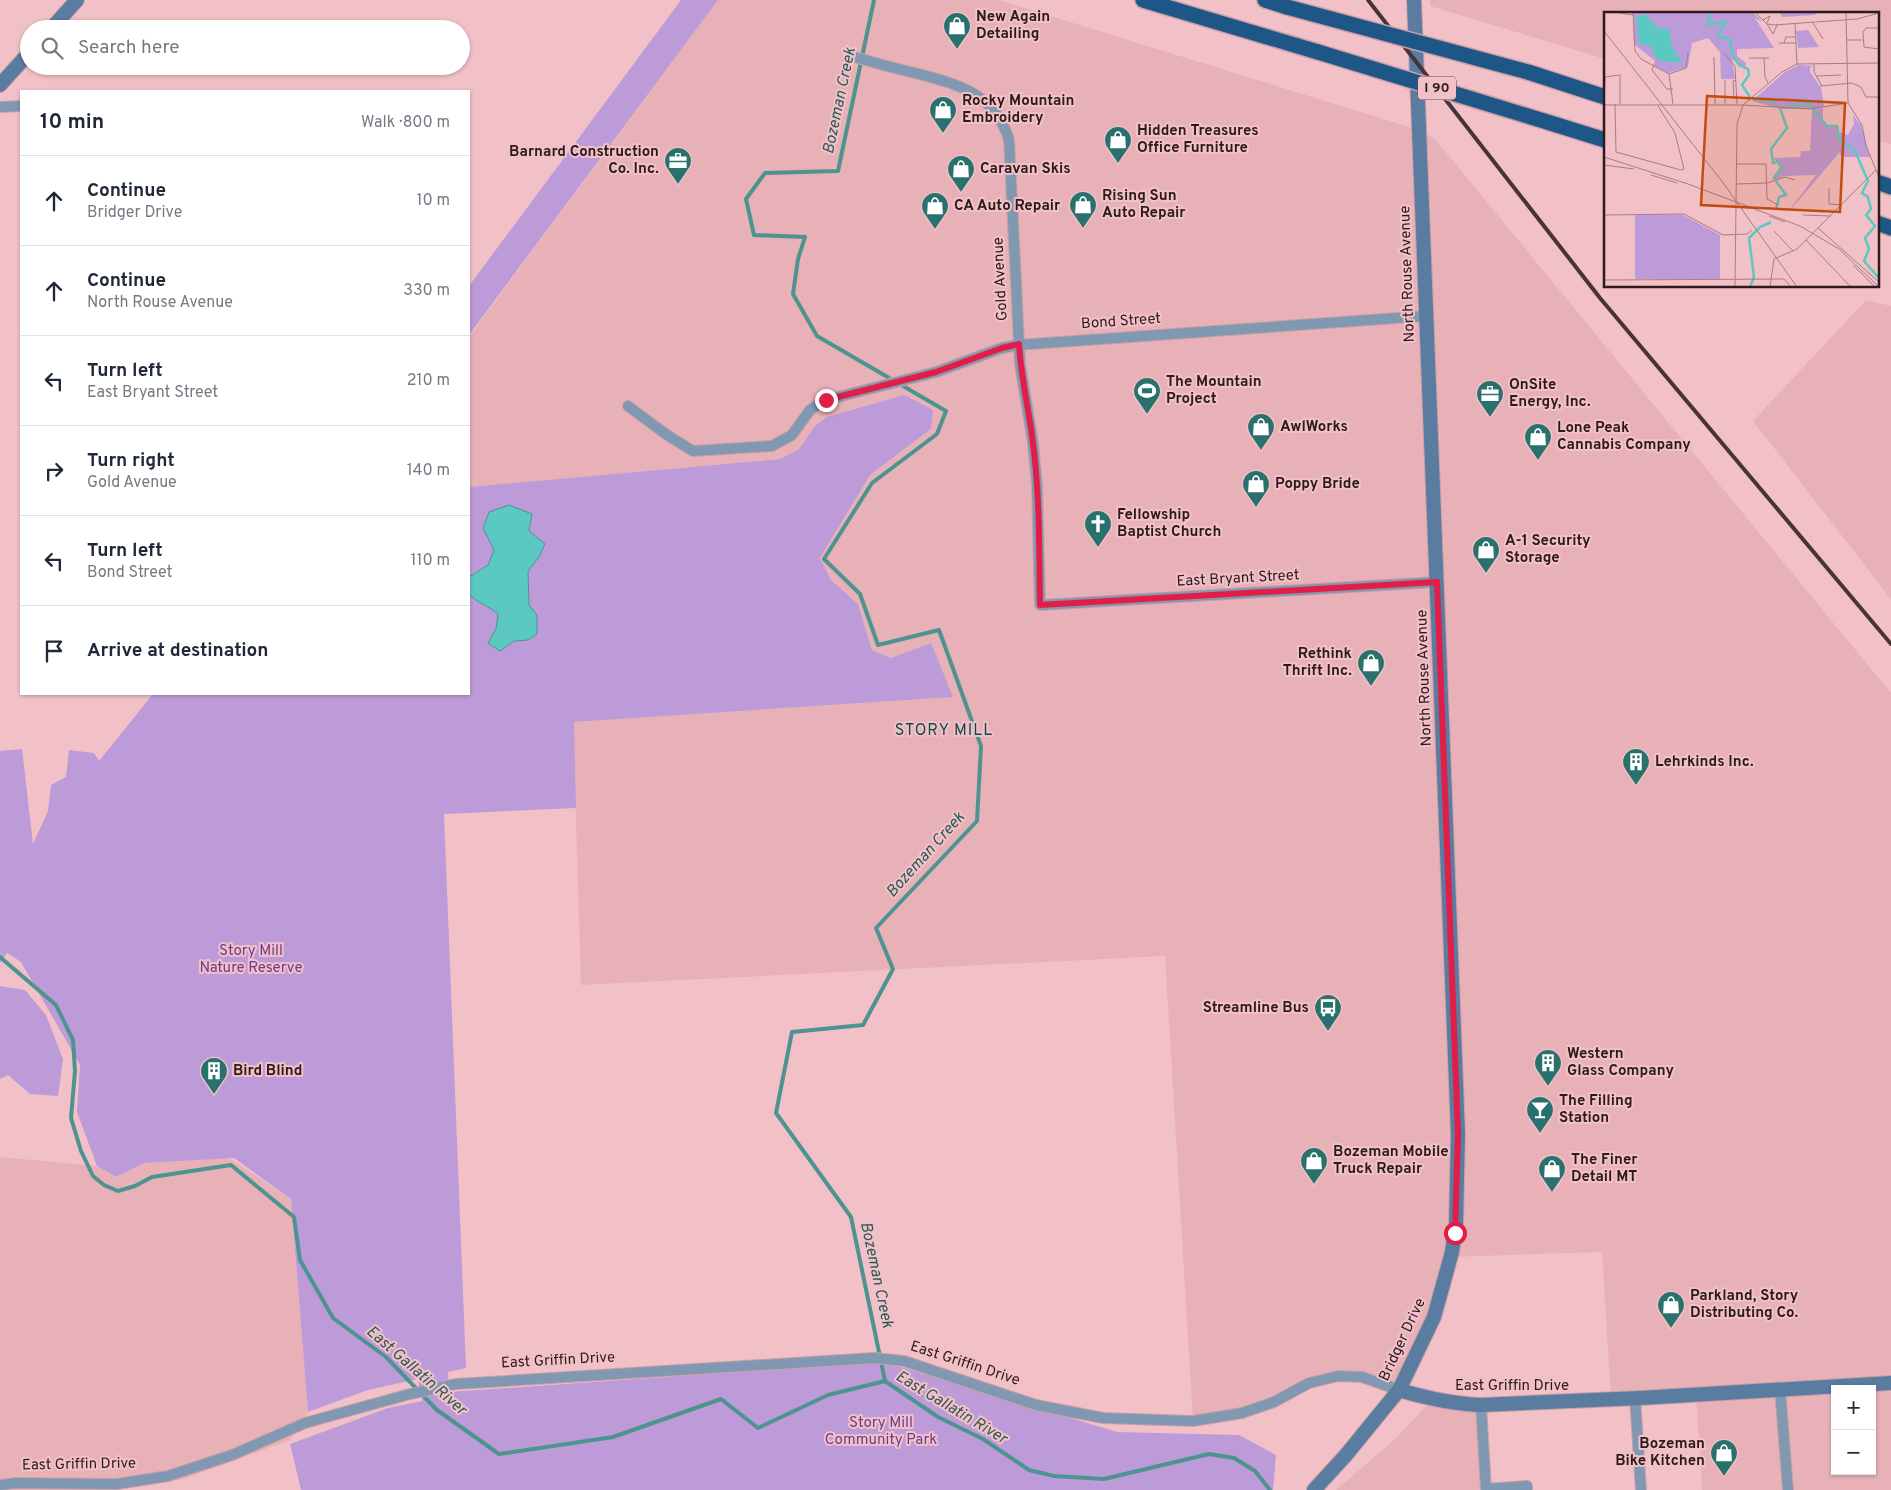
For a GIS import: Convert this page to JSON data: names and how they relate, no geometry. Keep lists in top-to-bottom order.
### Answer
{
  "streets": {
    "highway": ["I 90"],
    "main road": ["North Rouse Avenue", "Bridger Drive", "East Griffin Drive"],
    "street": ["Gold Avenue", "Bond Street", "East Bryant Street"]
  },
  "crossings": [
    ["North Rouse Avenue", "Bond Street"],
    ["North Rouse Avenue", "East Bryant Street"],
    ["North Rouse Avenue", "Bridger Drive"],
    ["Gold Avenue", "Bond Street"],
    ["Gold Avenue", "East Bryant Street"],
    ["Bridger Drive", "East Griffin Drive"]
  ],
  "districts": ["STORY MILL"],
  "water": ["Bozeman Creek", "East Gallatin River"],
  "parks": ["Story Mill Nature Reserve", "Story Mill Community Park"],
  "places": {
    "shop": [
      "New Again Detailing",
      "Rocky Mountain Embroidery",
      "Hidden Treasures Office Furniture",
      "Caravan Skis",
      "Rising Sun Auto Repair",
      "CA Auto Repair",
      "AwlWorks",
      "Lone Peak Cannabis Company",
      "Poppy Bride",
      "A-1 Security Storage",
      "Rethink Thrift Inc.",
      "Bozeman Mobile Truck Repair",
      "The Finer Detail MT",
      "Parkland, Story Distributing Co.",
      "Bozeman Bike Kitchen"
    ],
    "office": ["Barnard Construction Co. Inc.", "OnSite Energy, Inc."],
    "sports": ["The Mountain Project"],
    "church": ["Fellowship Baptist Church"],
    "building": ["Lehrkinds Inc.", "Western Glass Company", "Bird Blind"],
    "bus stop": ["Streamline Bus"],
    "bar": ["The Filling Station"]
  },
  "page": {
    "search": "Search here",
    "heading": ["10 min", "Walk · 800 m"],
    "list": [
      ["Continue", "Bridger Drive", "10 m"],
      ["Continue", "North Rouse Avenue", "330 m"],
      ["Turn left", "East Bryant Street", "210 m"],
      ["Turn right", "Gold Avenue", "140 m"],
      ["Turn left", "Bond Street", "110 m"],
      "Arrive at destination"
    ],
    "map_buttons": ["+", "−"]
  }
}
